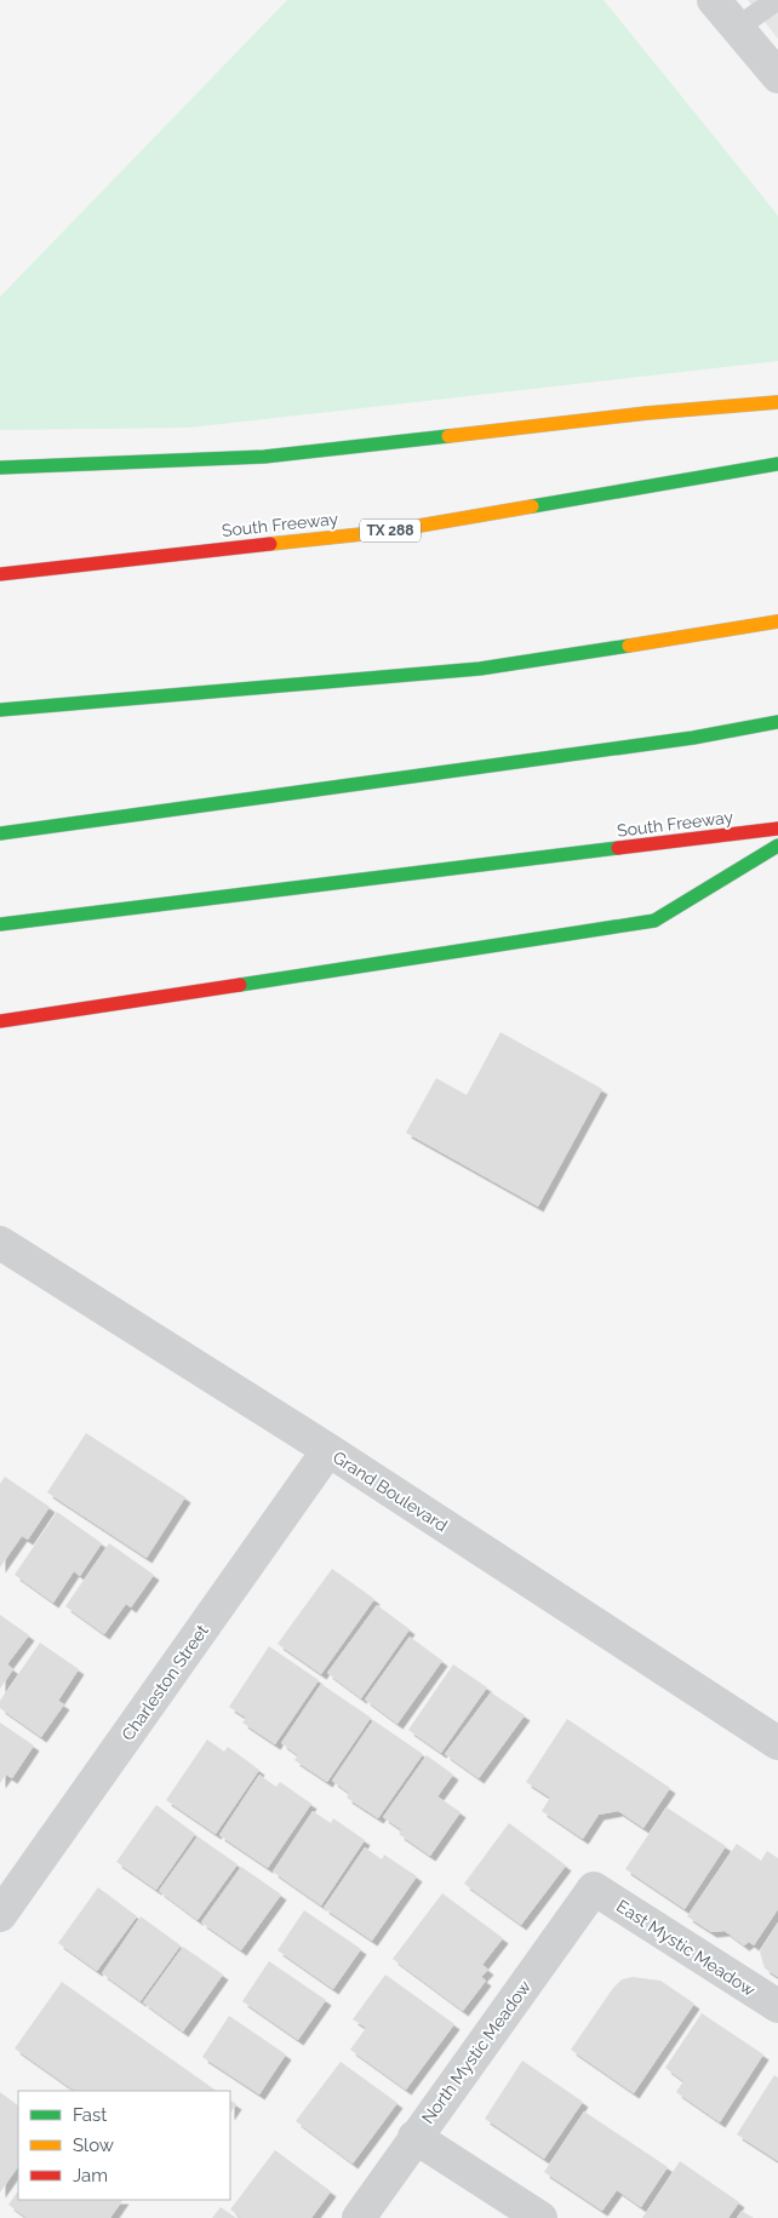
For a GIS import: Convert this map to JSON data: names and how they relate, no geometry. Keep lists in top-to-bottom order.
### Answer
{
  "streets": {
    "highway": ["South Freeway", "TX 288"],
    "street": [
      "Grand Boulevard",
      "Charleston Street",
      "East Mystic Meadow",
      "North Mystic Meadow"
    ]
  },
  "crossings": [
    ["Grand Boulevard", "Charleston Street"],
    ["East Mystic Meadow", "North Mystic Meadow"]
  ],
  "legend": ["Fast", "Slow", "Jam"]
}
